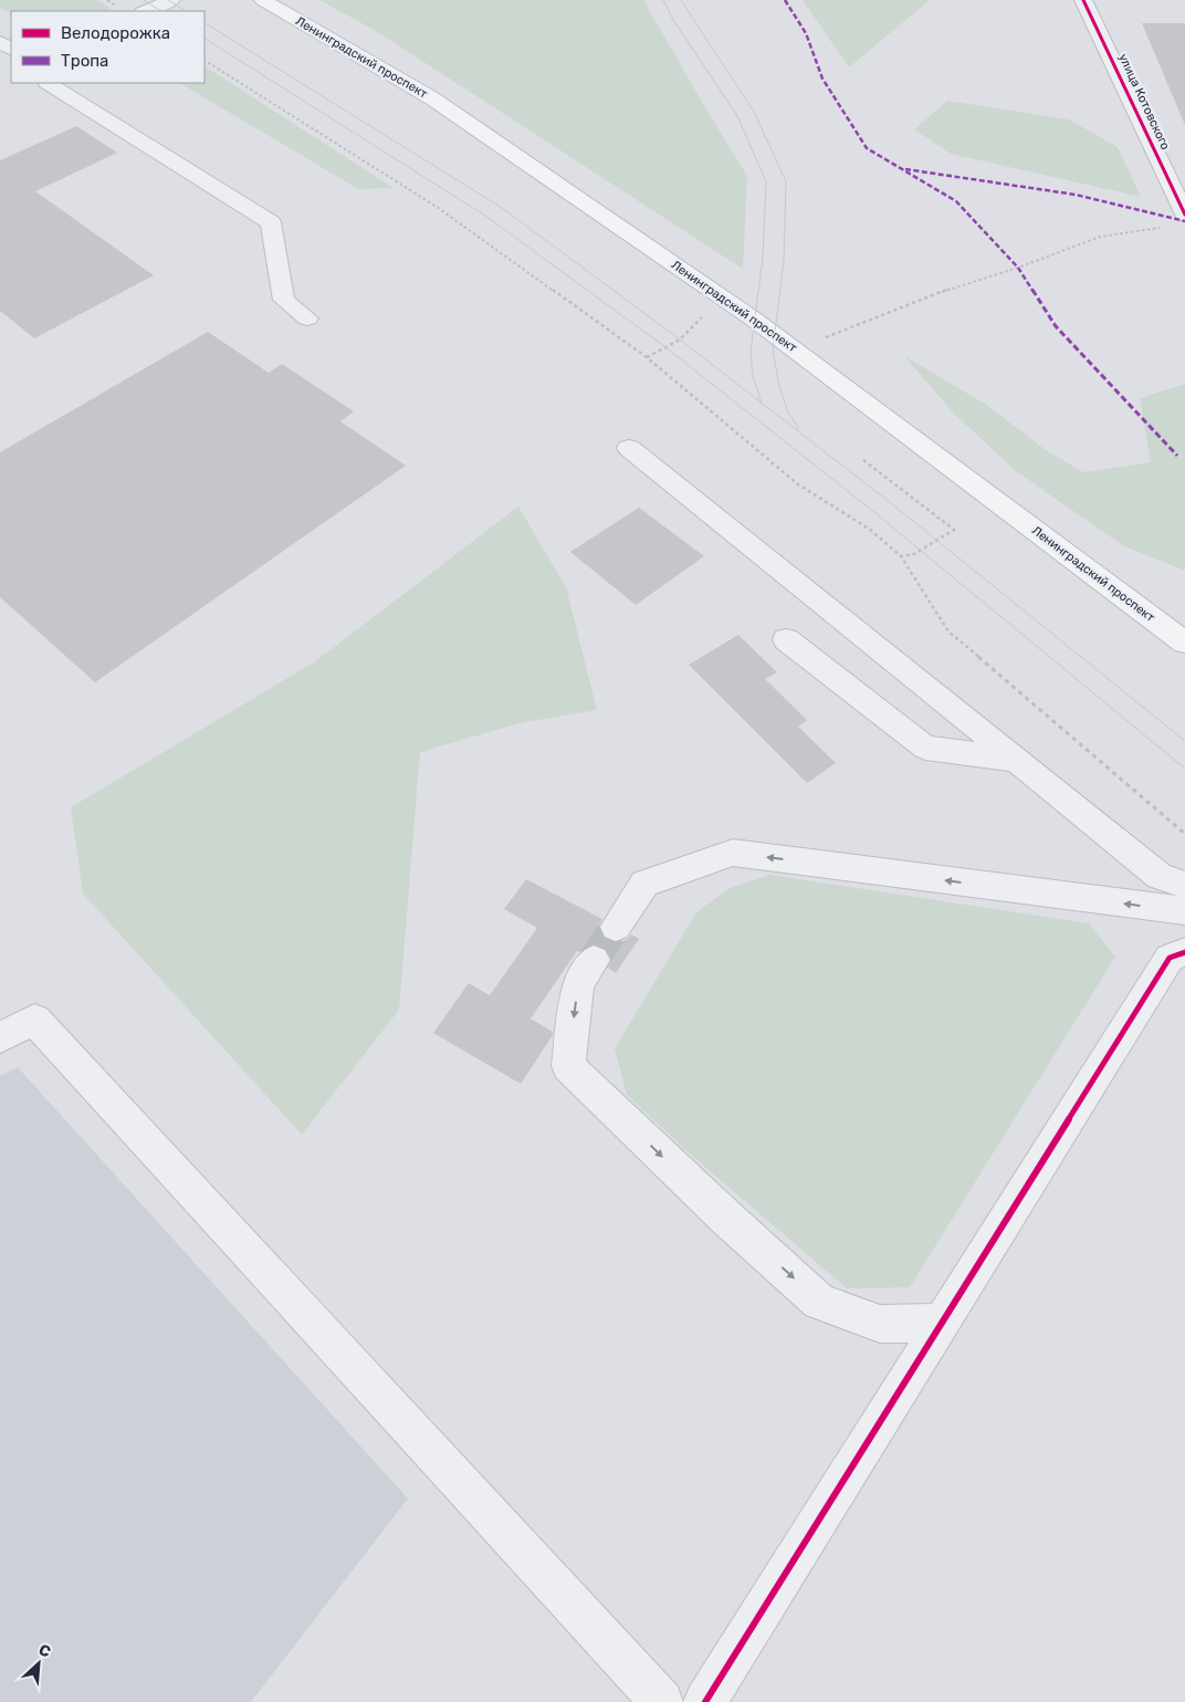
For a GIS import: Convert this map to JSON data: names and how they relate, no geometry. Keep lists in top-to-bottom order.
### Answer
{
  "streets": {
    "main road": ["Ленинградский проспект"],
    "street": ["улица Котовского"]
  },
  "legend": ["Велодорожка", "Тропа"],
  "north": "top right"
}
